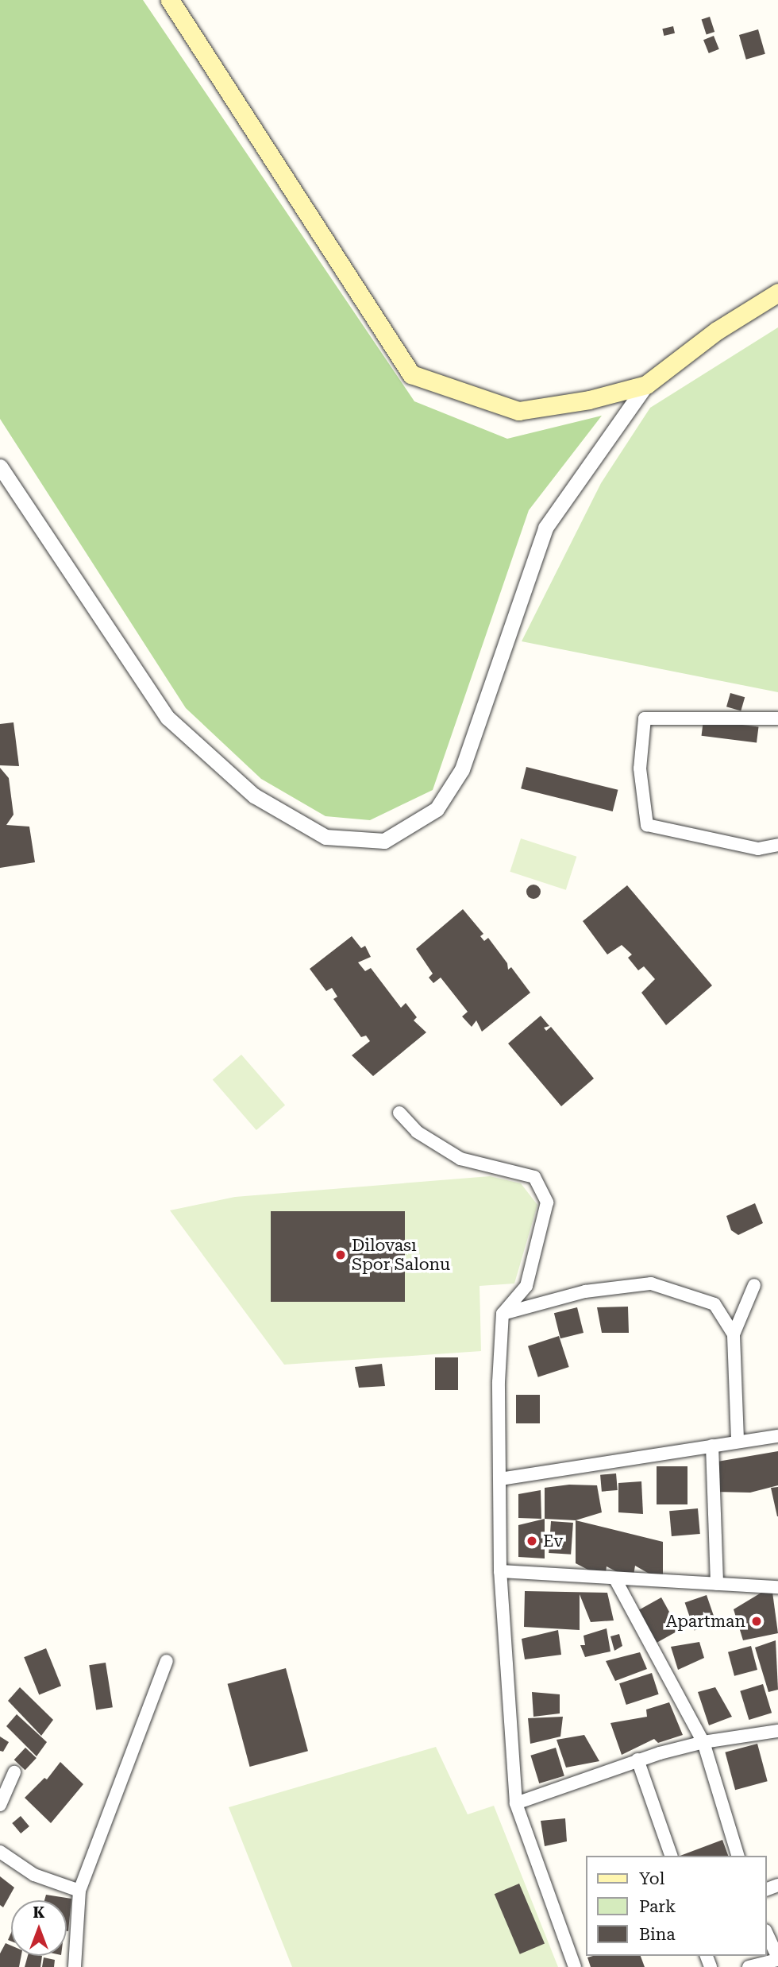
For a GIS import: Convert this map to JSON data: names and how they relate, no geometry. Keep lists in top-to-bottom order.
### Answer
{
  "places": ["Dilovası Spor Salonu", "Ev", "Apartman"],
  "legend": ["Yol", "Park", "Bina"],
  "north": "top"
}
